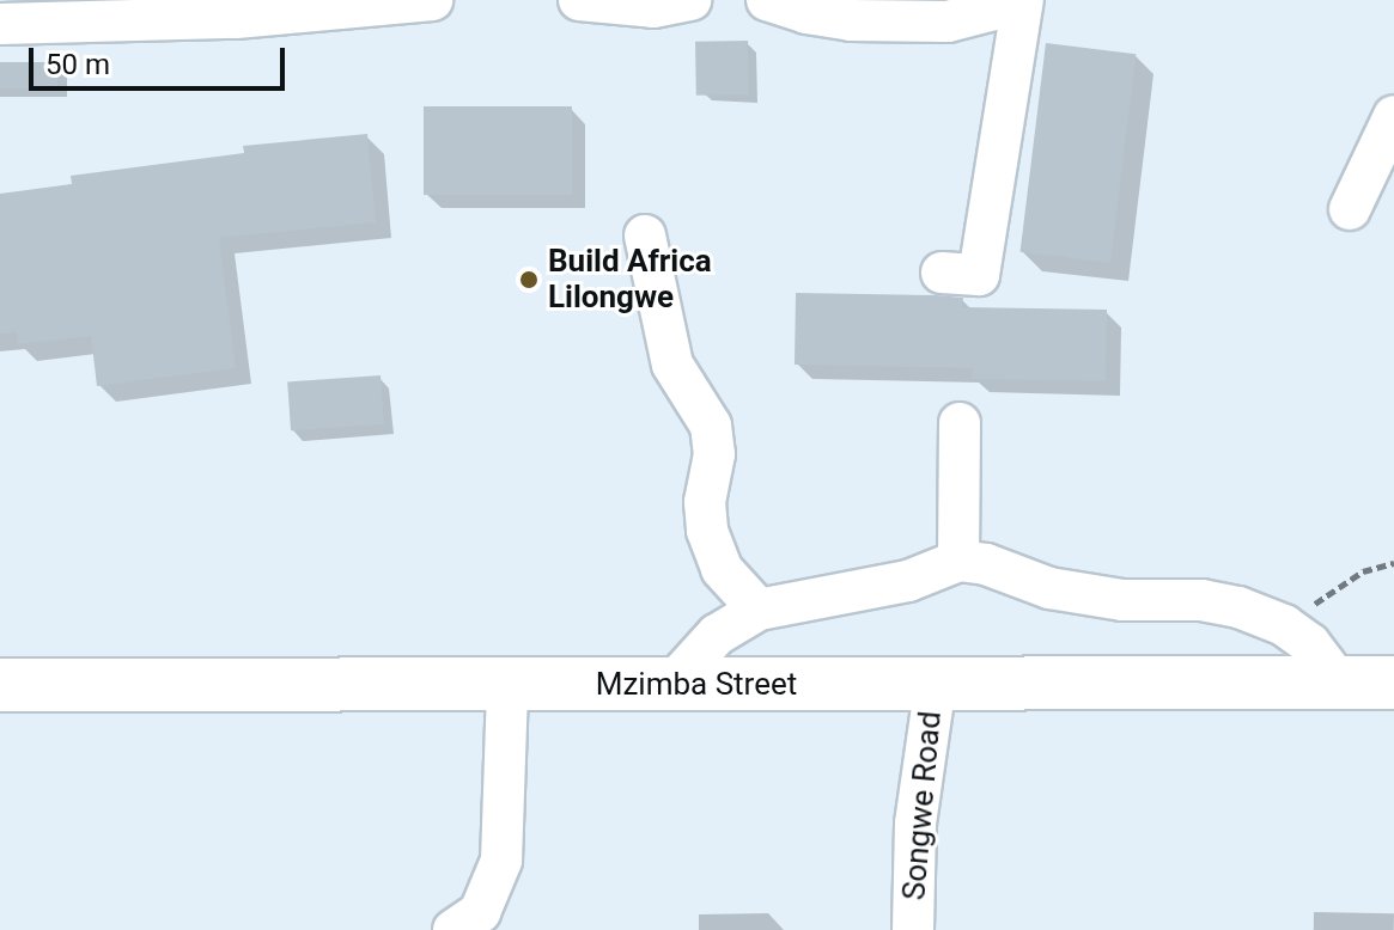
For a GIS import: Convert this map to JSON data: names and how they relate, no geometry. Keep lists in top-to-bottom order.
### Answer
{
  "streets": {
    "main road": ["Mzimba Street"],
    "street": ["Songwe Road"]
  },
  "crossings": [
    ["Mzimba Street", "Songwe Road"]
  ],
  "places": ["Build Africa Lilongwe"],
  "scale_bar": "50 m"
}
